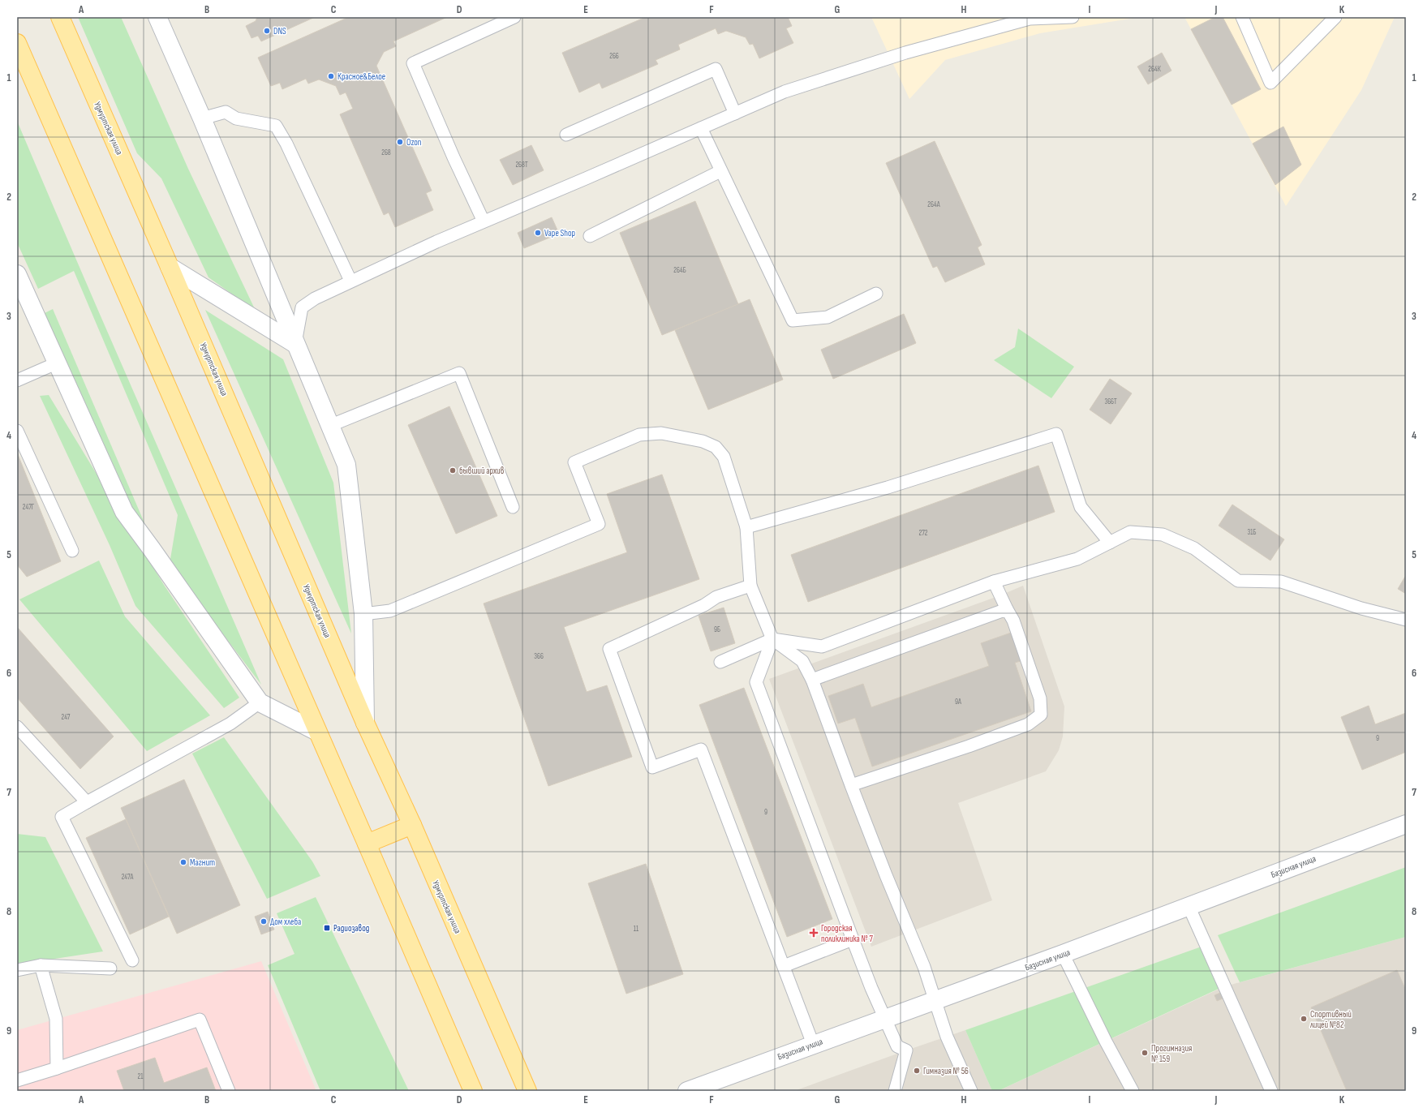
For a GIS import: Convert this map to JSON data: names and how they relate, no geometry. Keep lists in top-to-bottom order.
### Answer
{
  "streets": {
    "main road": ["Удмуртская улица"],
    "street": ["Базисная улица"]
  },
  "places": {
    "other": [
      "DNS",
      "Красное&Белое",
      "Ozon",
      "Vape Shop",
      "бывший архив",
      "Магнит",
      "Дом хлеба",
      "Спортивный лицей №82",
      "Прогимназия № 159",
      "Гимназия № 56"
    ],
    "transit": ["Радиозавод"],
    "health": ["Городская поликлиника № 7"]
  },
  "house_numbers": [
    "266",
    "264К",
    "268",
    "268Т",
    "264А",
    "264Б",
    "366Т",
    "247Г",
    "31Б",
    "272",
    "9Б",
    "366",
    "9А",
    "247",
    "9",
    "9",
    "247А",
    "11",
    "21"
  ],
  "grid": {
    "columns": [
      "A",
      "B",
      "C",
      "D",
      "E",
      "F",
      "G",
      "H",
      "I",
      "J",
      "K"
    ],
    "rows": [
      "1",
      "2",
      "3",
      "4",
      "5",
      "6",
      "7",
      "8",
      "9"
    ]
  }
}
